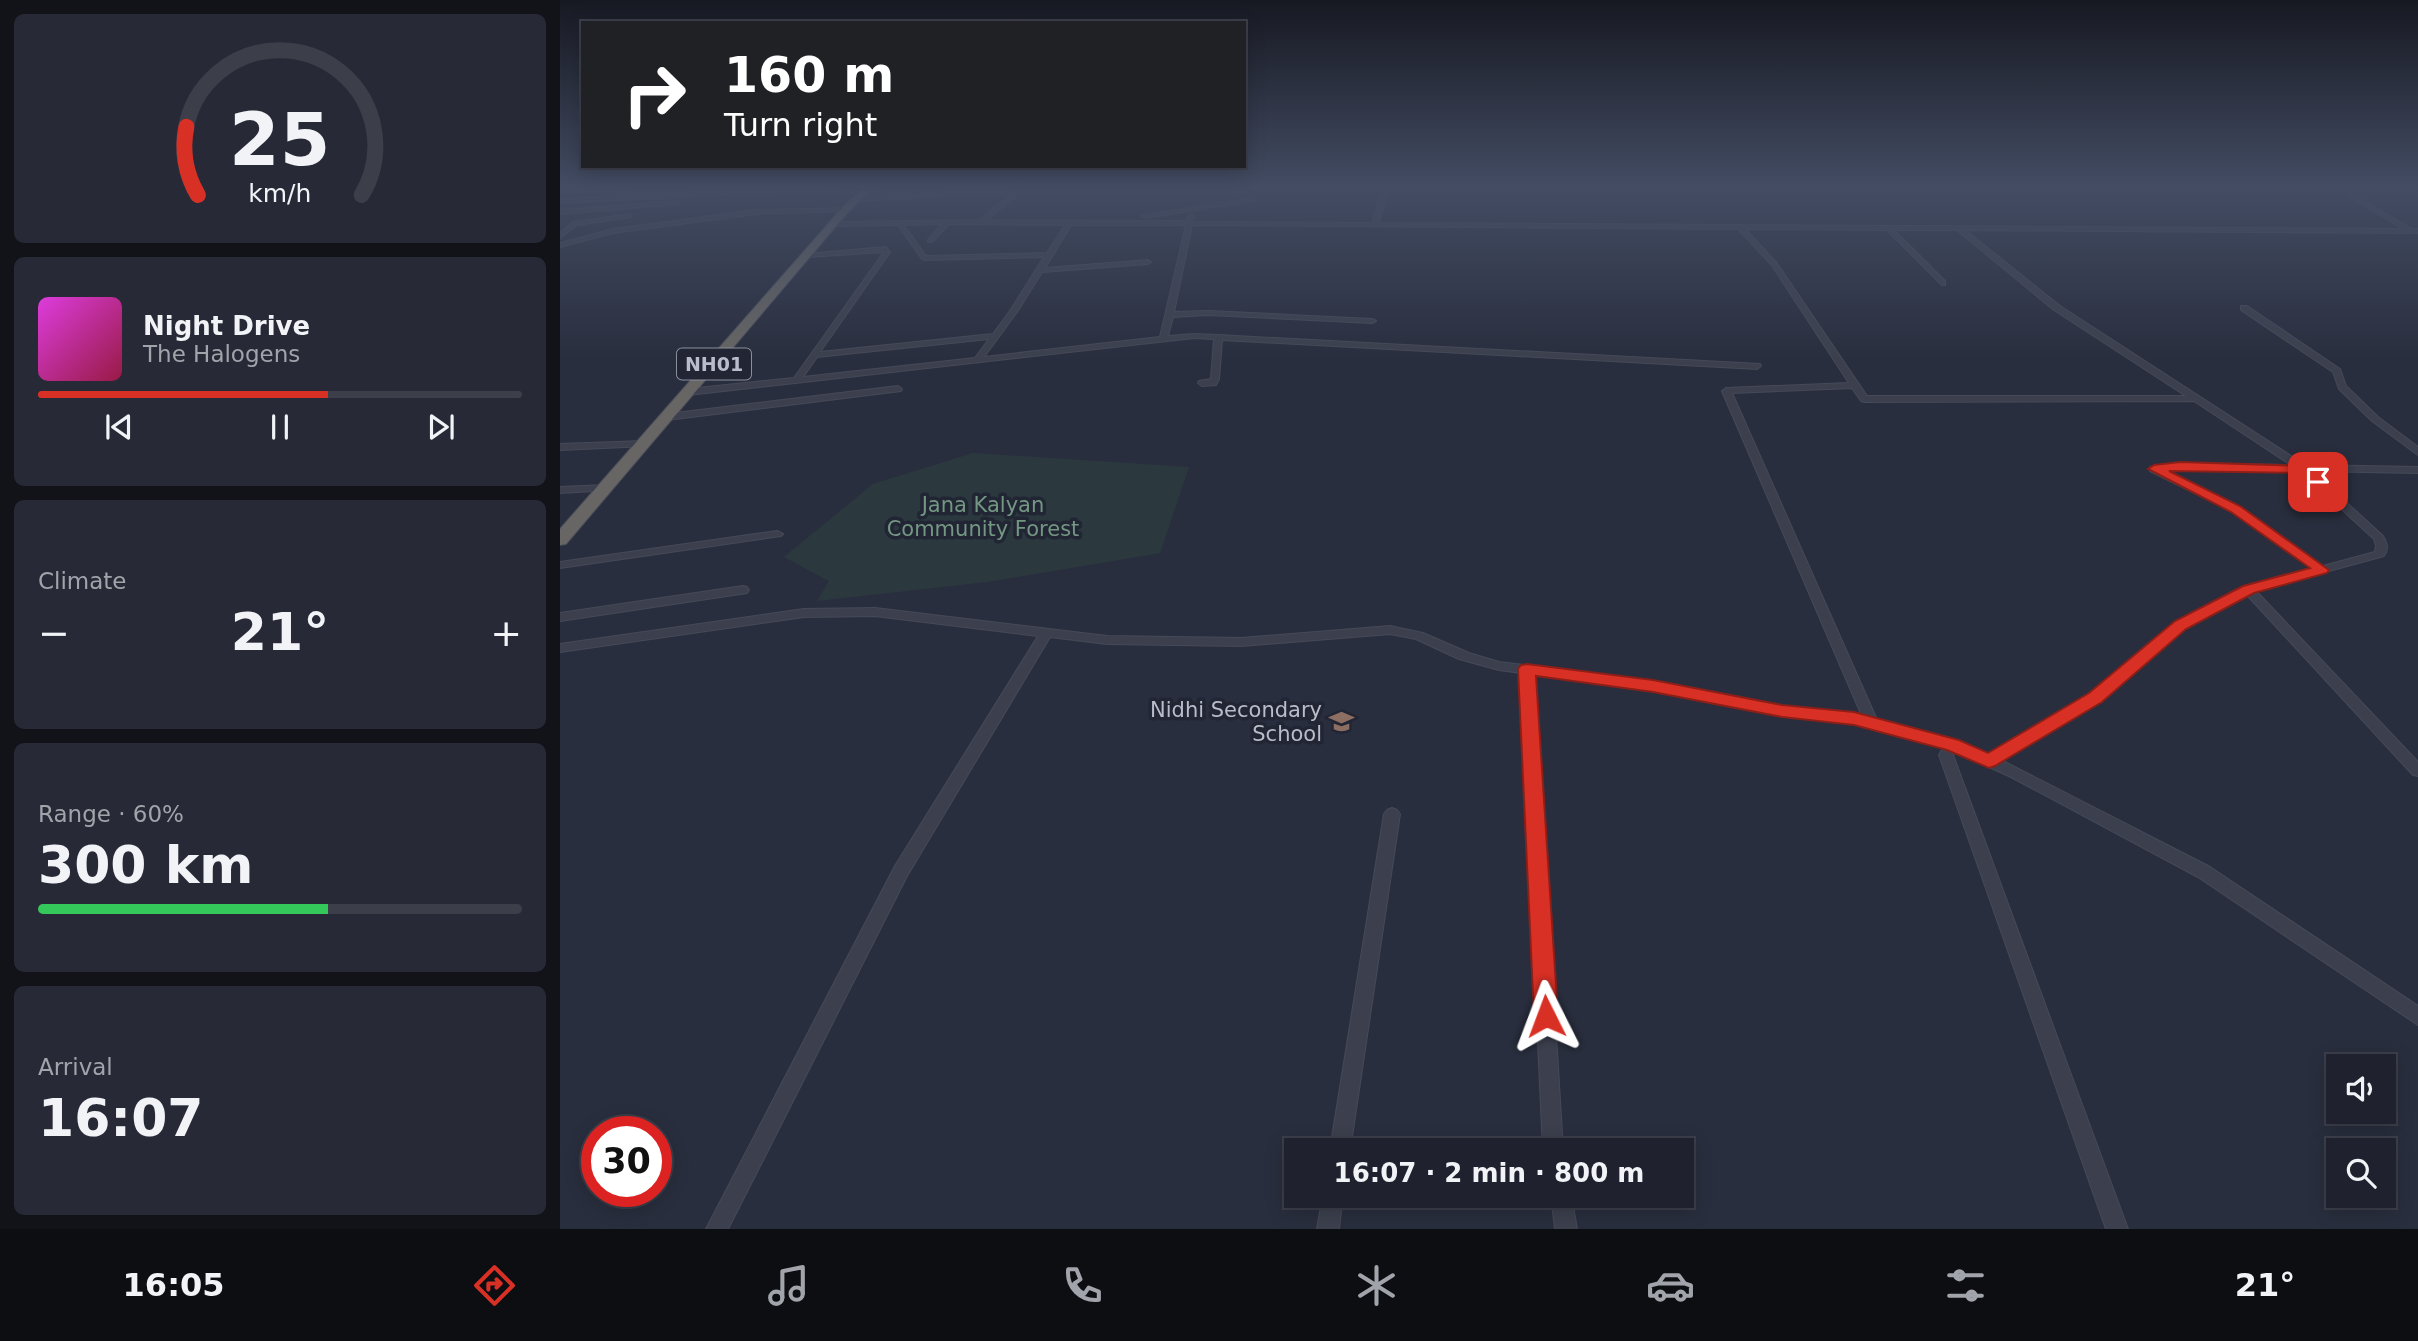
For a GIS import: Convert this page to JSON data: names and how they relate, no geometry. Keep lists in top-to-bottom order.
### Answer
{
  "streets": {
    "highway": ["NH01"]
  },
  "parks": ["Jana Kalyan Community Forest"],
  "places": {
    "school or university": ["Nidhi Secondary School"]
  },
  "page": {
    "turn": ["160 m", "Turn right"],
    "song": ["Night Drive", "The Halogens"],
    "tile": [
      "Climate",
      ["Range · 60%", "300 km"],
      ["Arrival", "16:07"]
    ],
    "heat": ["−", "21°", "+"],
    "limit": "30",
    "trip": "16:07 · 2 min · 800 m",
    "tabs": ["16:05", "21°"],
    "gauge": ["25", "km/h"]
  }
}
